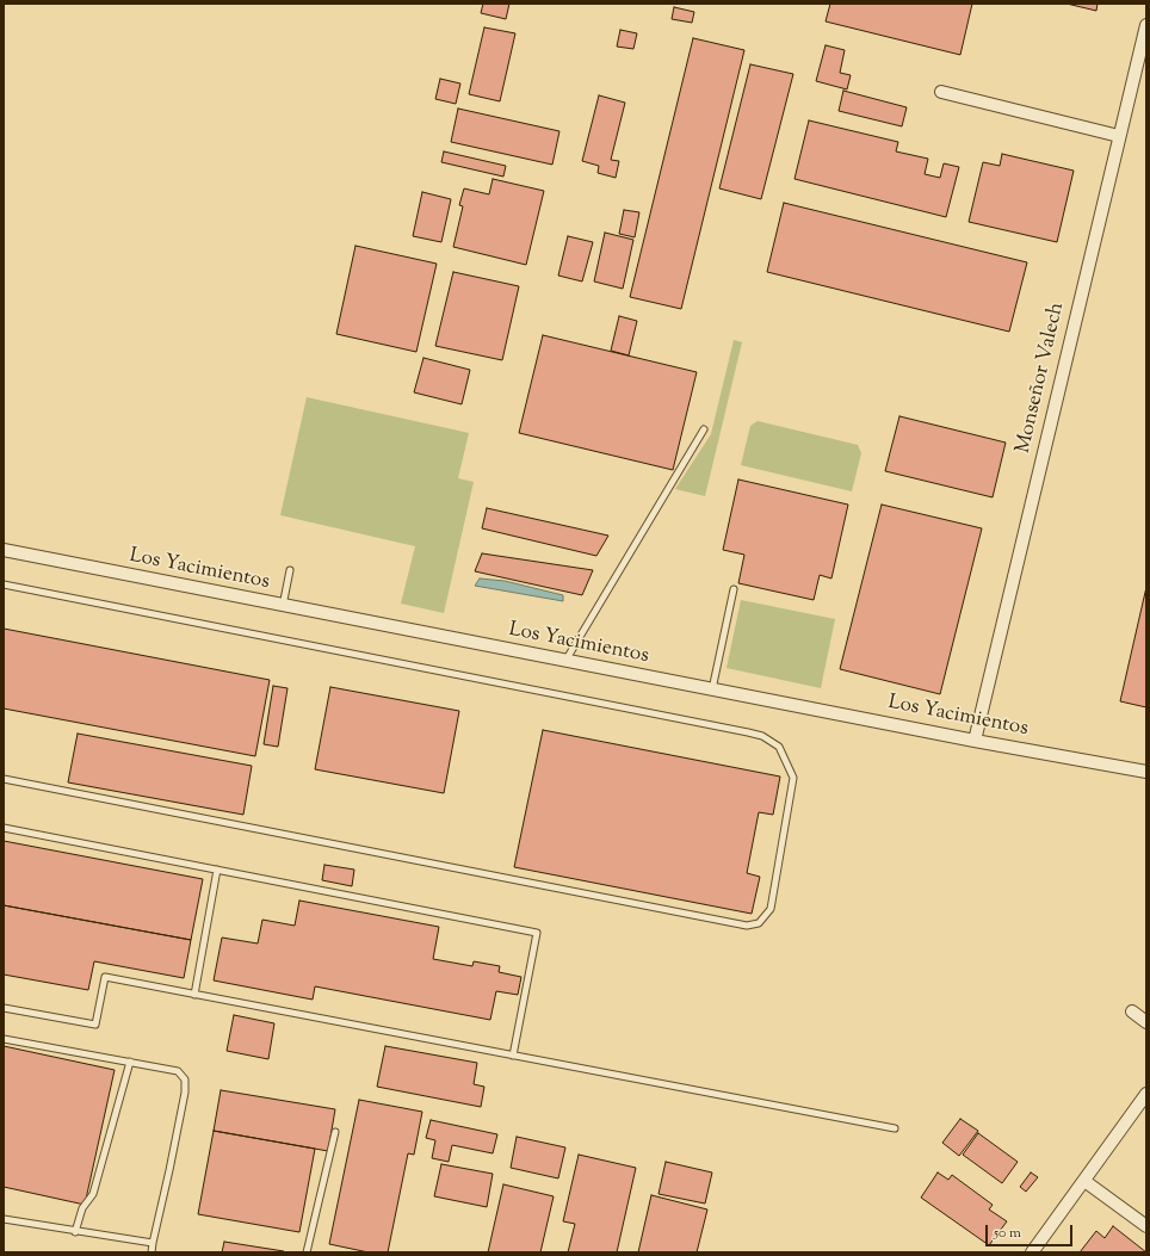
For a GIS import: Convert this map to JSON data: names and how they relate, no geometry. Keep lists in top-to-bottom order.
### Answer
{
  "streets": {
    "street": ["Monseñor Valech", "Los Yacimientos"]
  },
  "crossings": [
    ["Monseñor Valech", "Los Yacimientos"]
  ],
  "scale_bar": "50 m"
}
